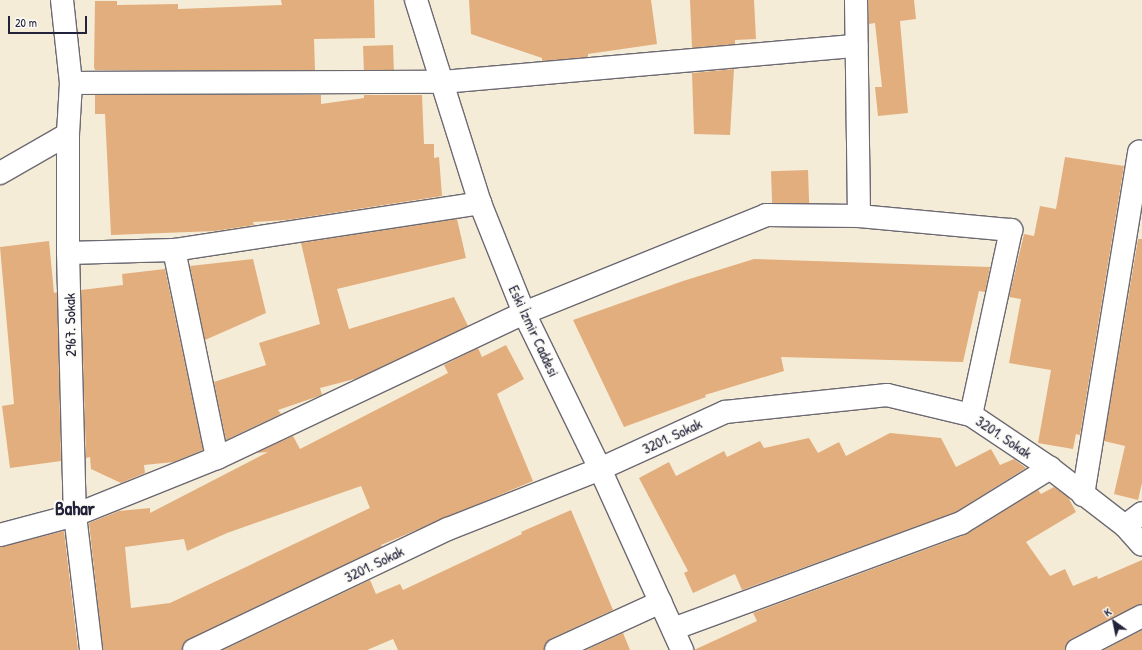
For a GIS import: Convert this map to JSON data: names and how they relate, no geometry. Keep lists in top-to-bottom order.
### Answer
{
  "streets": {
    "street": ["2967. Sokak", "Eski İzmir Caddesi", "3201. Sokak"]
  },
  "crossings": [
    ["Eski İzmir Caddesi", "3201. Sokak"]
  ],
  "districts": ["Bahar"],
  "scale_bar": "20 m",
  "north": "top left"
}
